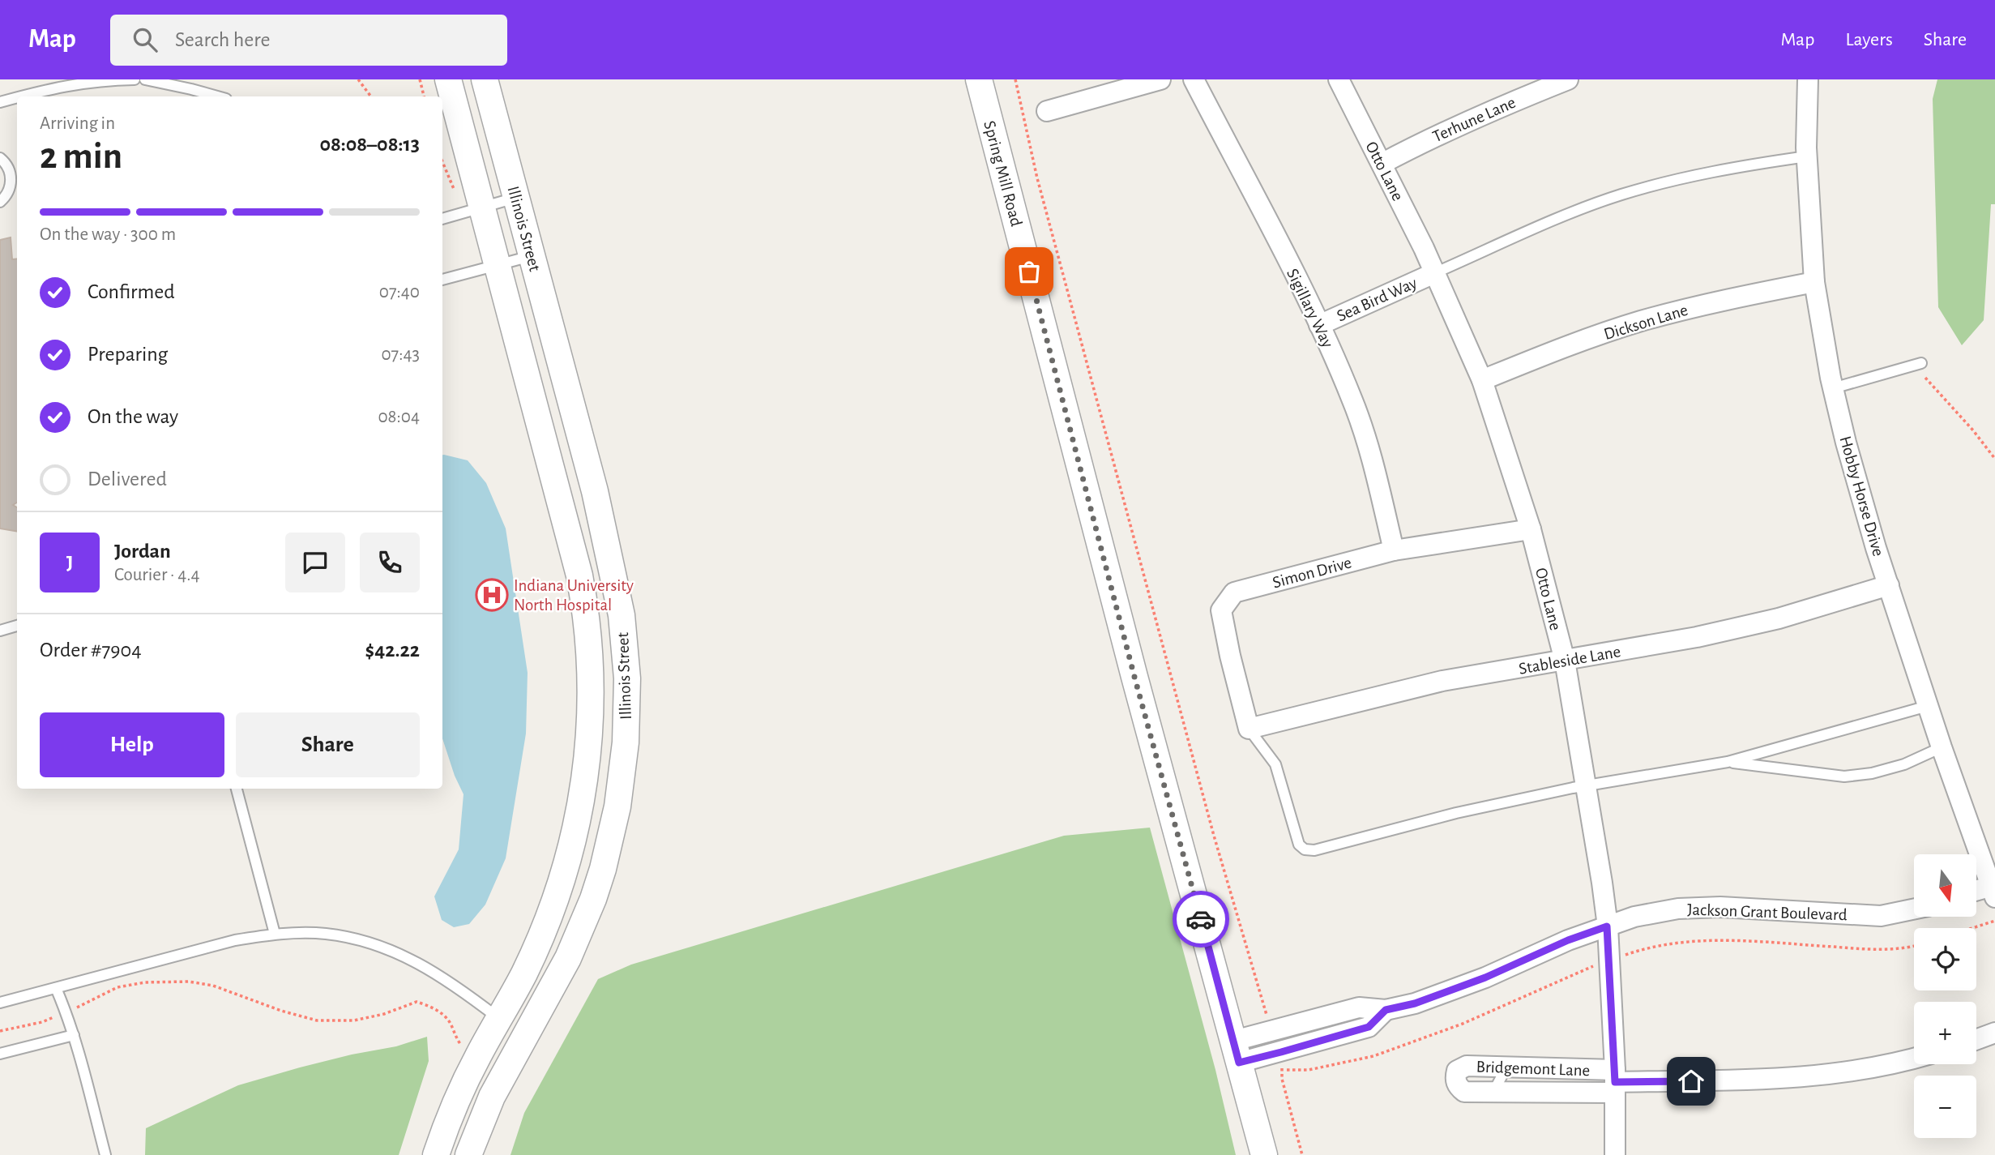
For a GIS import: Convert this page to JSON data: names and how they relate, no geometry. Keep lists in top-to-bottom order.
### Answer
{
  "streets": {
    "street": [
      "Terhune Lane",
      "Otto Lane",
      "Spring Mill Road",
      "Illinois Street",
      "Sea Bird Way",
      "Sigillary Way",
      "Dickson Lane",
      "Hobby Horse Drive",
      "Simon Drive",
      "Stableside Lane",
      "Jackson Grant Boulevard",
      "Bridgemont Lane"
    ]
  },
  "crossings": [
    ["Terhune Lane", "Otto Lane"],
    ["Otto Lane", "Sea Bird Way"],
    ["Otto Lane", "Dickson Lane"],
    ["Otto Lane", "Simon Drive"],
    ["Otto Lane", "Stableside Lane"],
    ["Otto Lane", "Jackson Grant Boulevard"],
    ["Otto Lane", "Bridgemont Lane"],
    ["Spring Mill Road", "Jackson Grant Boulevard"],
    ["Sea Bird Way", "Sigillary Way"],
    ["Sigillary Way", "Simon Drive"],
    ["Dickson Lane", "Hobby Horse Drive"],
    ["Hobby Horse Drive", "Stableside Lane"],
    ["Simon Drive", "Stableside Lane"]
  ],
  "places": {
    "hospital": ["Indiana University North Hospital"]
  },
  "north": "bottom",
  "page": {
    "header": "Map",
    "search": "Search here",
    "nav": ["Map", "Layers", "Share"],
    "heading": ["2 min", "Arriving in", "08:08–08:13"],
    "panel": [
      "Jordan",
      "Courier · 4.4",
      "Order #7904",
      "$42.22"
    ],
    "bar": "On the way · 300 m",
    "list": [
      ["Confirmed", "07:40"],
      ["Preparing", "07:43"],
      ["On the way", "08:04"],
      "Delivered"
    ],
    "round": "J",
    "buttons": ["Help", "Share"],
    "map_buttons": ["+", "−"]
  }
}
